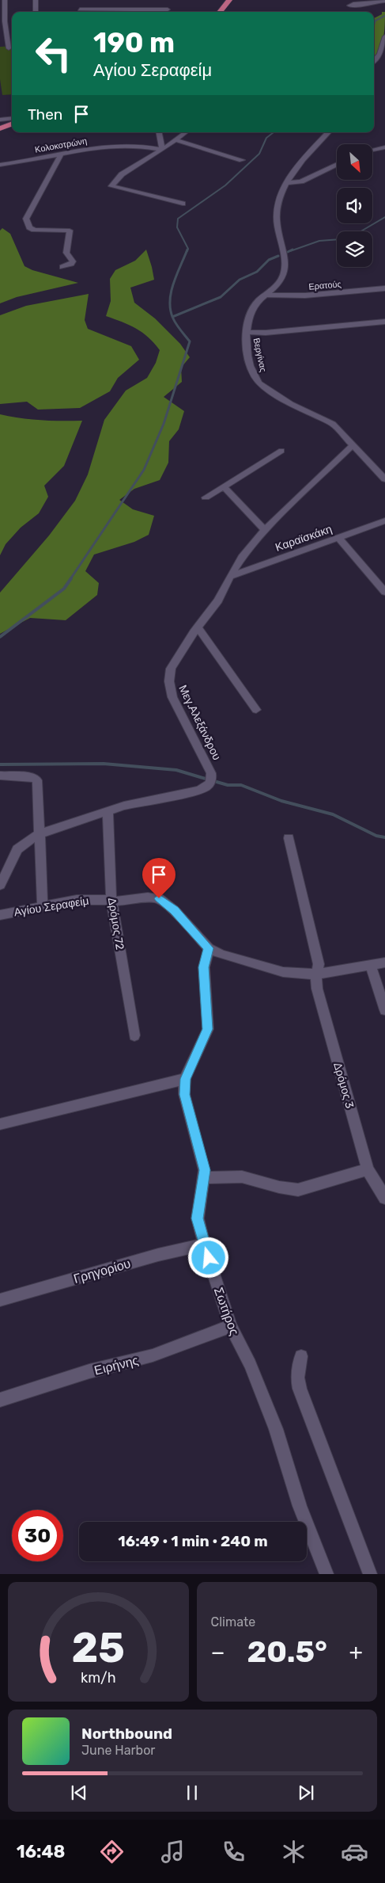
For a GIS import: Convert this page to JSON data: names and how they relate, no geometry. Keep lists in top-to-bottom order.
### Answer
{
  "streets": {
    "street": [
      "Κολοκοτρώνη",
      "Ερατούς",
      "Βεργίνας",
      "Καραϊσκάκη",
      "Μεγ.Αλεξάνδρου",
      "Αγίου Σεραφείμ",
      "Δρόμος 72",
      "Δρόμος 3",
      "Γρηγορίου",
      "Σωτήρος",
      "Ειρήνης"
    ]
  },
  "crossings": [
    ["Ερατούς", "Βεργίνας"],
    ["Βεργίνας", "Μεγ.Αλεξάνδρου"],
    ["Καραϊσκάκη", "Μεγ.Αλεξάνδρου"],
    ["Μεγ.Αλεξάνδρου", "Δρόμος 72"],
    ["Αγίου Σεραφείμ", "Δρόμος 72"],
    ["Αγίου Σεραφείμ", "Δρόμος 3"],
    ["Αγίου Σεραφείμ", "Σωτήρος"],
    ["Γρηγορίου", "Σωτήρος"],
    ["Σωτήρος", "Ειρήνης"]
  ],
  "north": "bottom right",
  "page": {
    "turn": ["190 m", "Αγίου Σεραφείμ"],
    "then": "Then",
    "limit": "30",
    "trip": "16:49 · 1 min · 240 m",
    "tile": "Climate",
    "heat": ["−", "20.5°", "+"],
    "song": ["Northbound", "June Harbor"],
    "tabs": "16:48",
    "gauge": ["25", "km/h"]
  }
}
